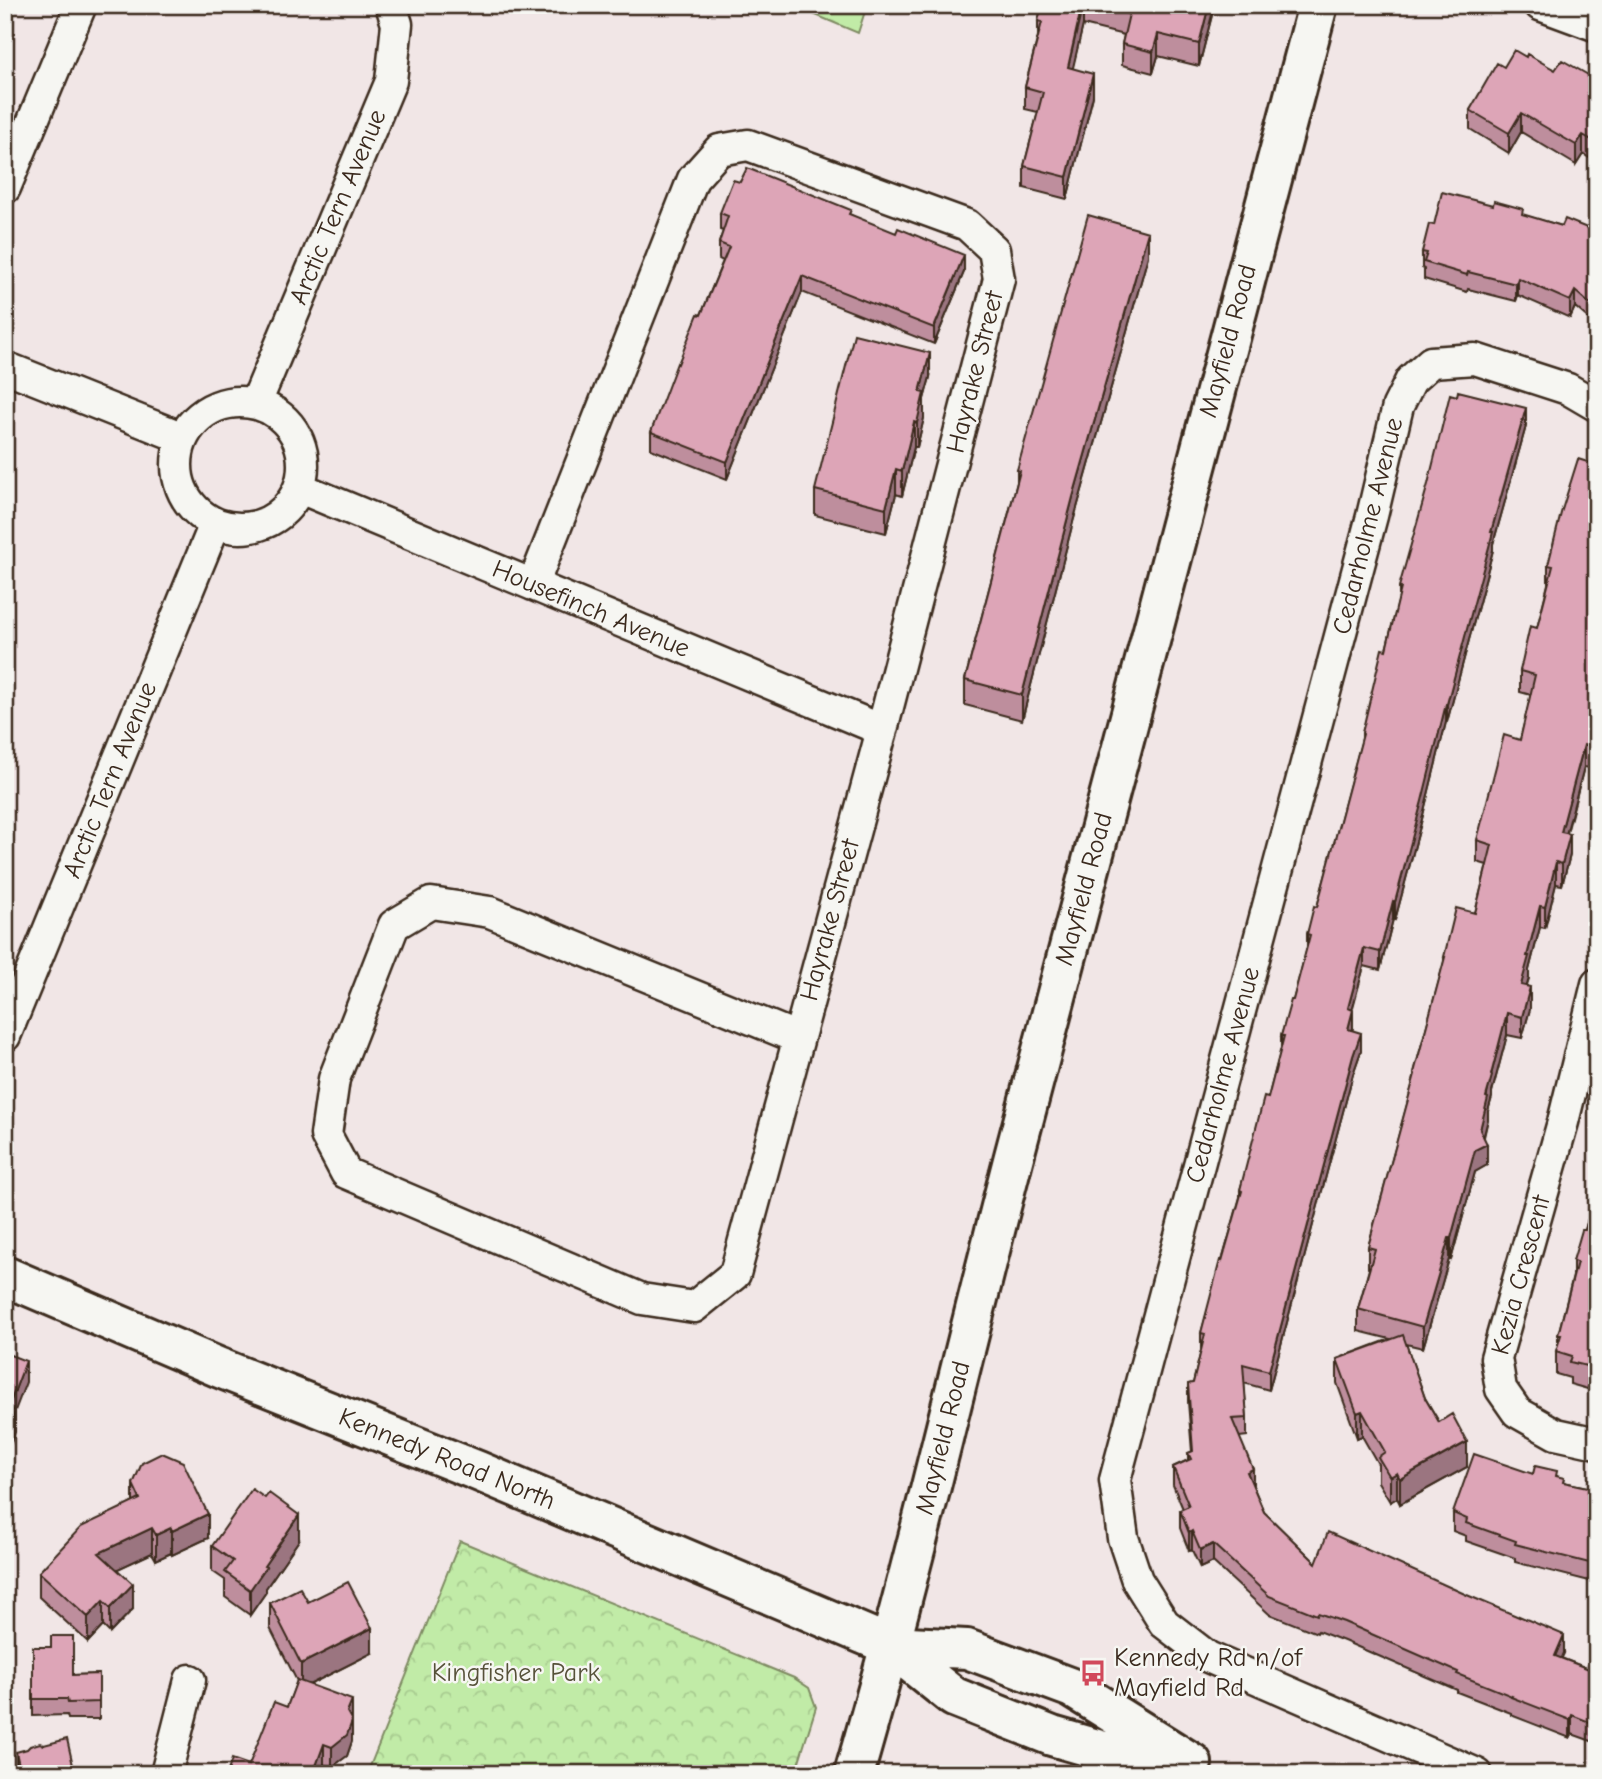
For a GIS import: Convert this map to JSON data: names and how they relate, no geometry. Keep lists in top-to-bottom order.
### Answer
{
  "streets": {
    "main road": ["Mayfield Road", "Kennedy Road North"],
    "street": [
      "Arctic Tern Avenue",
      "Hayrake Street",
      "Cedarholme Avenue",
      "Housefinch Avenue",
      "Kezia Crescent"
    ]
  },
  "crossings": [
    ["Arctic Tern Avenue", "Housefinch Avenue"],
    ["Mayfield Road", "Kennedy Road North"],
    ["Hayrake Street", "Housefinch Avenue"]
  ],
  "parks": ["Kingfisher Park"],
  "places": {
    "bus stop": ["Kennedy Rd n/of Mayfield Rd"]
  }
}
